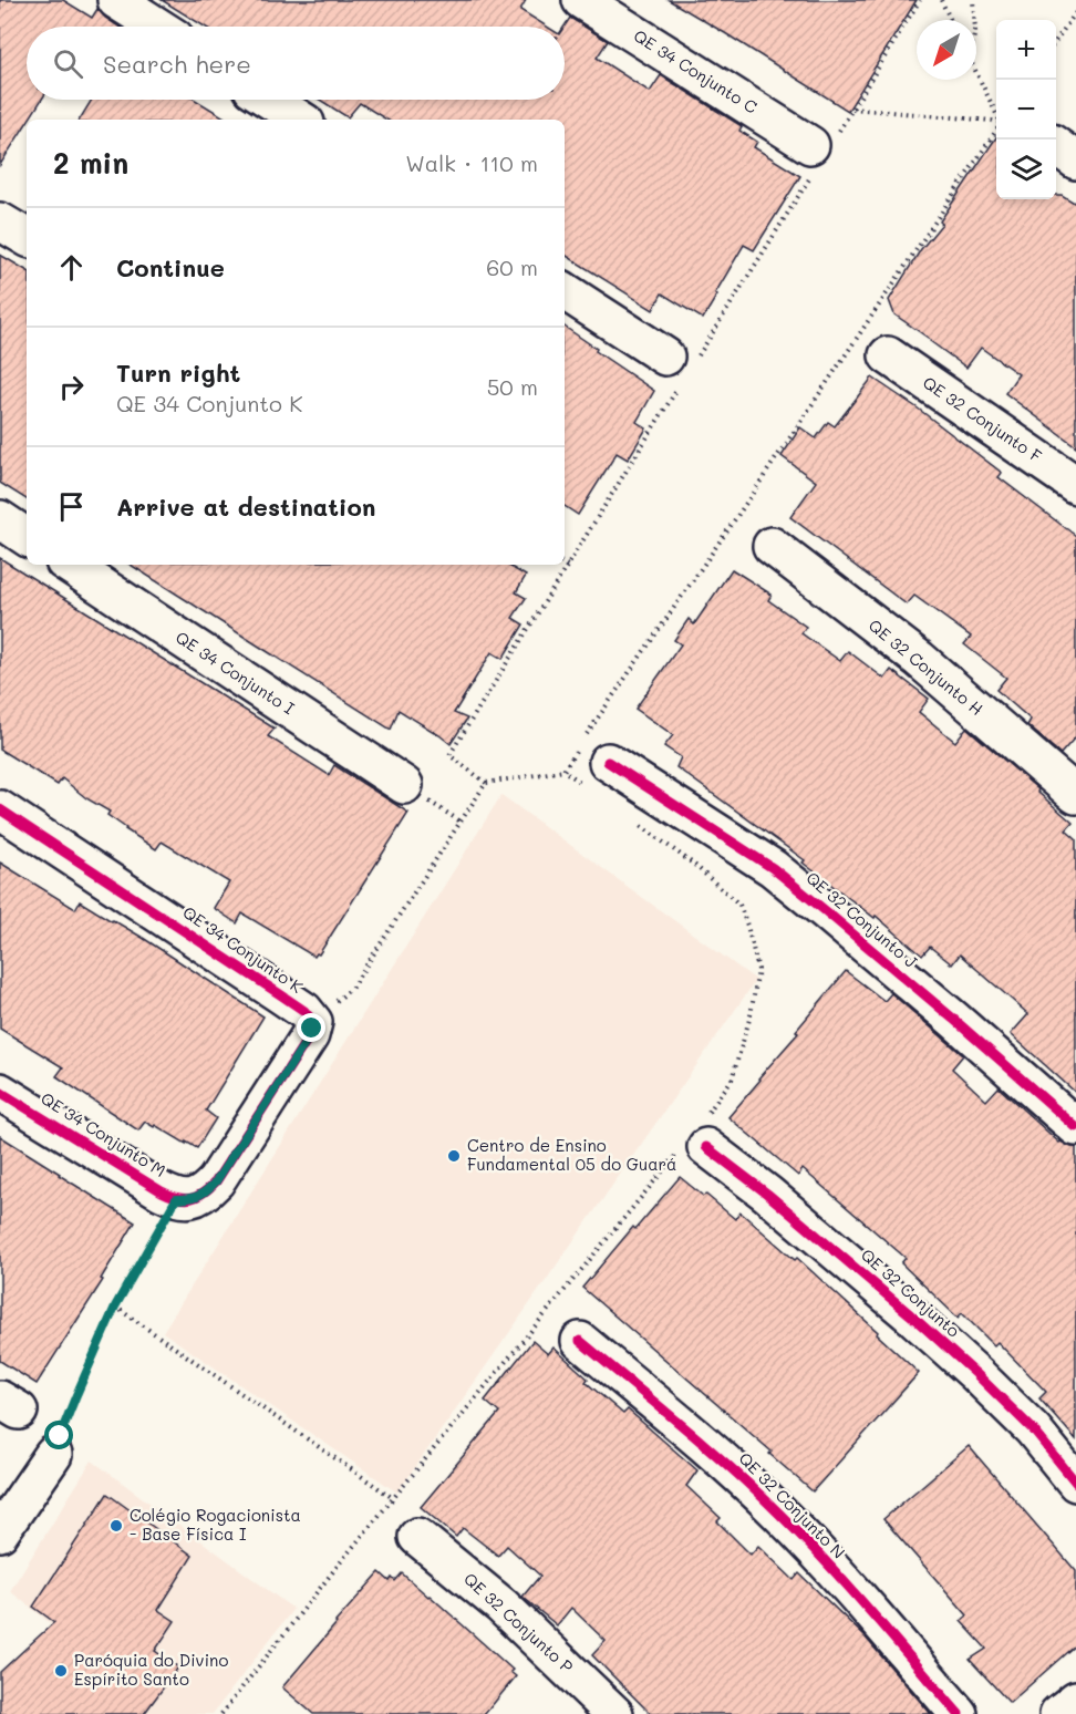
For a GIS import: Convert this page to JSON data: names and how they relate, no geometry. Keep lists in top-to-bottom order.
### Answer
{
  "streets": {
    "street": [
      "QE 34 Conjunto C",
      "QE 32 Conjunto F",
      "QE 32 Conjunto H",
      "QE 34 Conjunto I",
      "QE 32 Conjunto J",
      "QE 34 Conjunto K",
      "QE 34 Conjunto M",
      "QE 32 Conjunto",
      "QE 32 Conjunto N",
      "QE 32 Conjunto P"
    ]
  },
  "places": ["Centro de Ensino Fundamental 05 do Guará", "Colégio Rogacionista - Base Física I", "Paróquia do Divino Espírito Santo"],
  "north": "bottom left",
  "page": {
    "map_buttons": ["+", "−"],
    "search": "Search here",
    "heading": ["2 min", "Walk · 110 m"],
    "list": [
      ["Continue", "60 m"],
      ["Turn right", "QE 34 Conjunto K", "50 m"],
      "Arrive at destination"
    ]
  }
}
